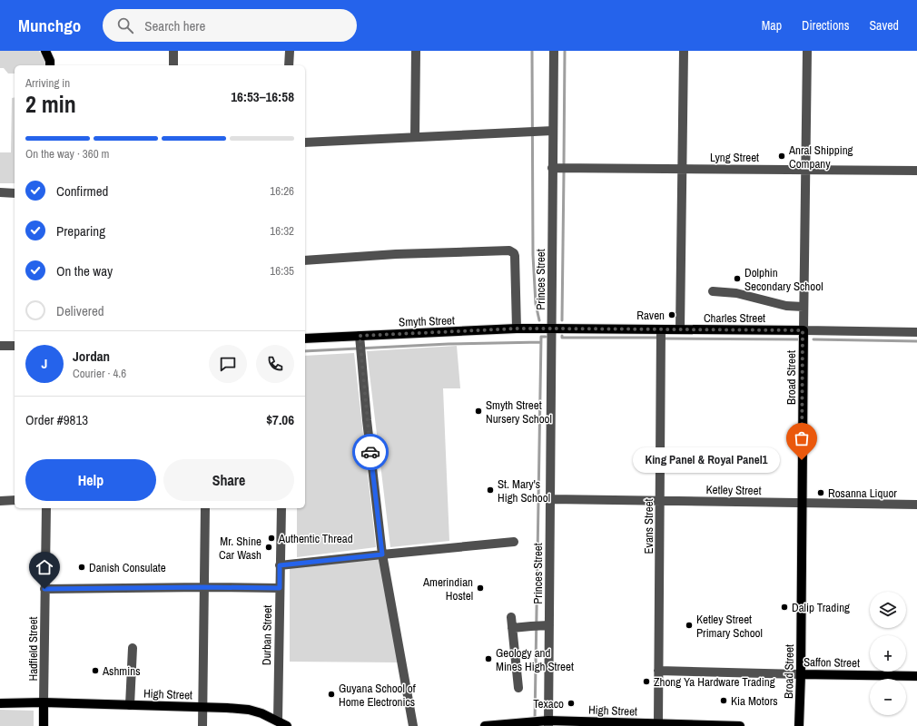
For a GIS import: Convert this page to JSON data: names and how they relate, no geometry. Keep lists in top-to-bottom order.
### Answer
{
  "streets": {
    "main road": [
      "Charles Street",
      "Smyth Street",
      "Broad Street",
      "Hadfield Street",
      "Saffon Street",
      "High Street"
    ],
    "street": [
      "Lyng Street",
      "Princes Street",
      "Ketley Street",
      "Evans Street",
      "Durban Street"
    ]
  },
  "crossings": [
    ["Lyng Street", "Princes Street"],
    ["Lyng Street", "Broad Street"],
    ["Princes Street", "Charles Street"],
    ["Princes Street", "Smyth Street"],
    ["Princes Street", "Ketley Street"],
    ["Princes Street", "High Street"],
    ["Charles Street", "Smyth Street"],
    ["Charles Street", "Broad Street"],
    ["Charles Street", "Evans Street"],
    ["Broad Street", "Ketley Street"],
    ["Broad Street", "Saffon Street"],
    ["Ketley Street", "Evans Street"],
    ["Evans Street", "Saffon Street"],
    ["Evans Street", "High Street"],
    ["Durban Street", "High Street"],
    ["Hadfield Street", "High Street"]
  ],
  "places": [
    "Anral Shipping Company",
    "Dolphin Secondary School",
    "Raven",
    "Smyth Street Nursery School",
    "King Panel & Royal Panel1",
    "St. Mary's High School",
    "Rosanna Liquor",
    "Authentic Thread",
    "Mr. Shine Car Wash",
    "Danish Consulate",
    "Amerindian Hostel",
    "Dalip Trading",
    "Ketley Street Primary School",
    "Geology and Mines High Street",
    "Ashmins",
    "Zhong Ya Hardware Trading",
    "Guyana School of Home Electronics",
    "Kia Motors",
    "Texaco"
  ],
  "page": {
    "header": "Munchgo",
    "search": "Search here",
    "nav": ["Map", "Directions", "Saved"],
    "heading": ["2 min", "Arriving in", "16:53–16:58"],
    "panel": [
      "Jordan",
      "Courier · 4.6",
      "Order #9813",
      "$7.06"
    ],
    "bar": "On the way · 360 m",
    "list": [
      ["Confirmed", "16:26"],
      ["Preparing", "16:32"],
      ["On the way", "16:35"],
      "Delivered"
    ],
    "round": "J",
    "bubble": "King Panel & Royal Panel1",
    "buttons": ["Help", "Share"],
    "map_buttons": ["+", "−"]
  }
}
